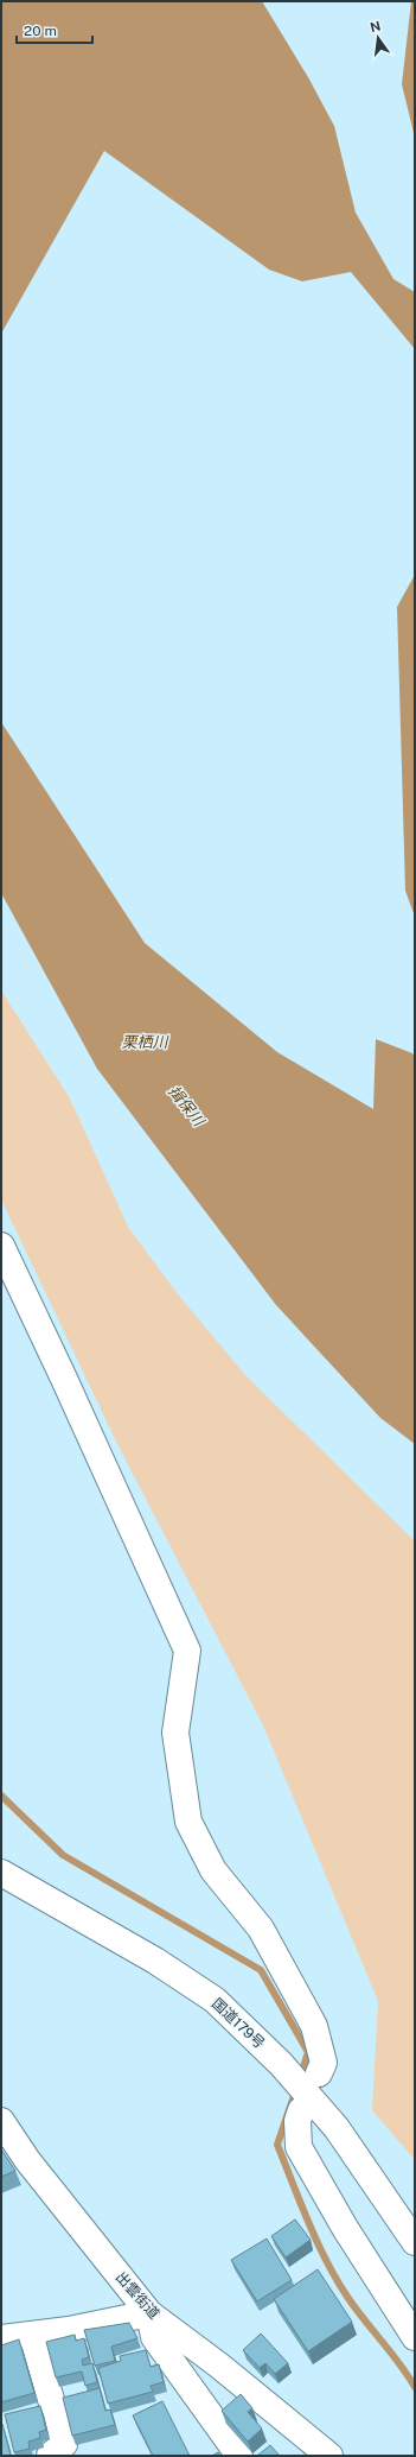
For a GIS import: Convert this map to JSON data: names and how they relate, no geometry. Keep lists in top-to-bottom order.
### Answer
{
  "streets": {
    "main road": ["国道179号", "出雲街道"]
  },
  "water": ["栗栖川", "揖保川"],
  "scale_bar": "20 m",
  "north": "top"
}
